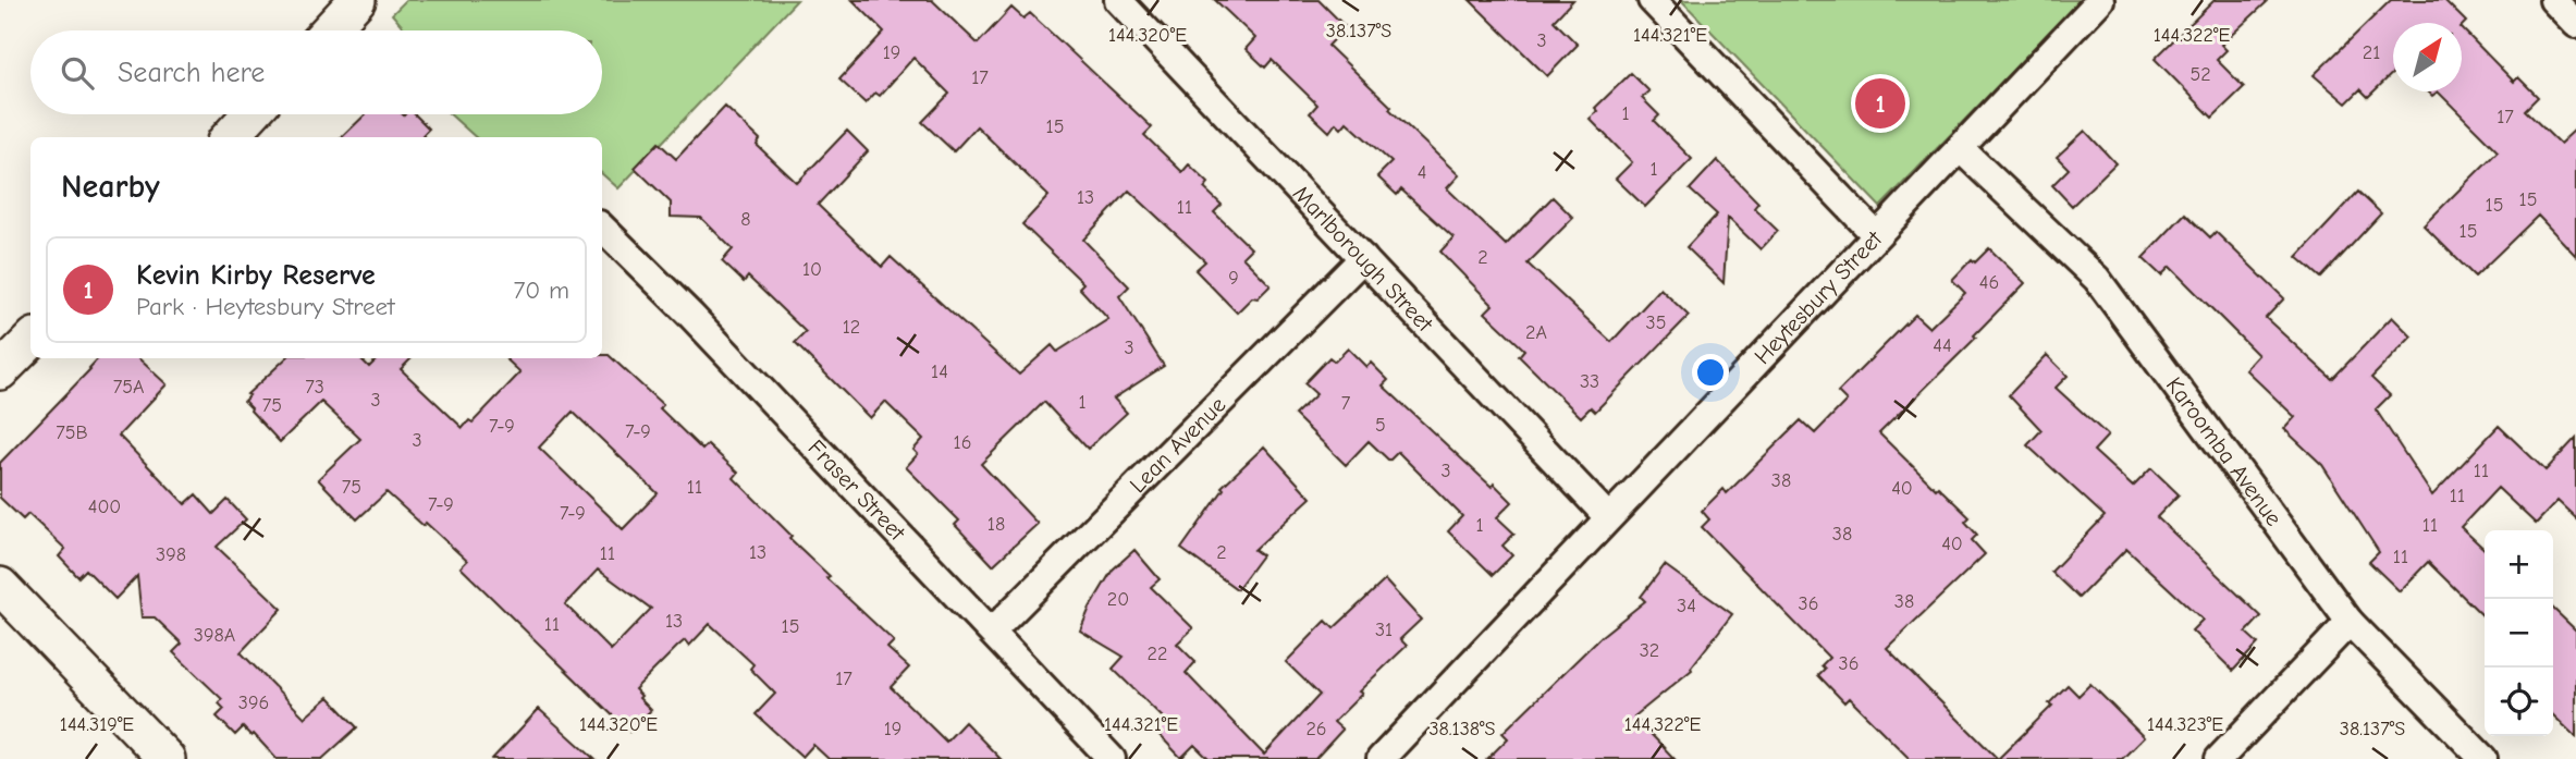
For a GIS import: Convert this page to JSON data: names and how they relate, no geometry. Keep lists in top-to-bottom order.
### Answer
{
  "streets": {
    "street": [
      "Marlborough Street",
      "Heytesbury Street",
      "Lean Avenue",
      "Karoomba Avenue",
      "Fraser Street"
    ]
  },
  "crossings": [
    ["Marlborough Street", "Heytesbury Street"],
    ["Marlborough Street", "Lean Avenue"],
    ["Heytesbury Street", "Karoomba Avenue"],
    ["Lean Avenue", "Fraser Street"]
  ],
  "house_numbers": [
    "3",
    "19",
    "21",
    "52",
    "17",
    "1",
    "17",
    "15",
    "1",
    "4",
    "13",
    "15",
    "15",
    "11",
    "8",
    "15",
    "2",
    "10",
    "9",
    "46",
    "35",
    "12",
    "2A",
    "44",
    "3",
    "14",
    "33",
    "75A",
    "73",
    "3",
    "1",
    "7",
    "75",
    "5",
    "7-9",
    "7-9",
    "75B",
    "3",
    "16",
    "3",
    "11",
    "38",
    "75",
    "11",
    "40",
    "11",
    "7-9",
    "400",
    "7-9",
    "18",
    "1",
    "11",
    "38",
    "40",
    "13",
    "2",
    "11",
    "398",
    "11",
    "20",
    "38",
    "36",
    "34",
    "13",
    "11",
    "15",
    "31",
    "398A",
    "32",
    "22",
    "36",
    "17",
    "396",
    "19",
    "26"
  ],
  "north": "top right",
  "page": {
    "search": "Search here",
    "pins": "1",
    "heading": "Nearby",
    "list": [
      {
        "mark": "1",
        "name": "Kevin Kirby Reserve",
        "note": "Park · Heytesbury Street",
        "value": "70 m"
      }
    ],
    "map_buttons": ["+", "−"]
  },
  "coordinates": [
    "38.137°S",
    "144.320°E",
    "144.321°E",
    "144.322°E",
    "144.319°E",
    "144.323°E",
    "38.138°S"
  ]
}
